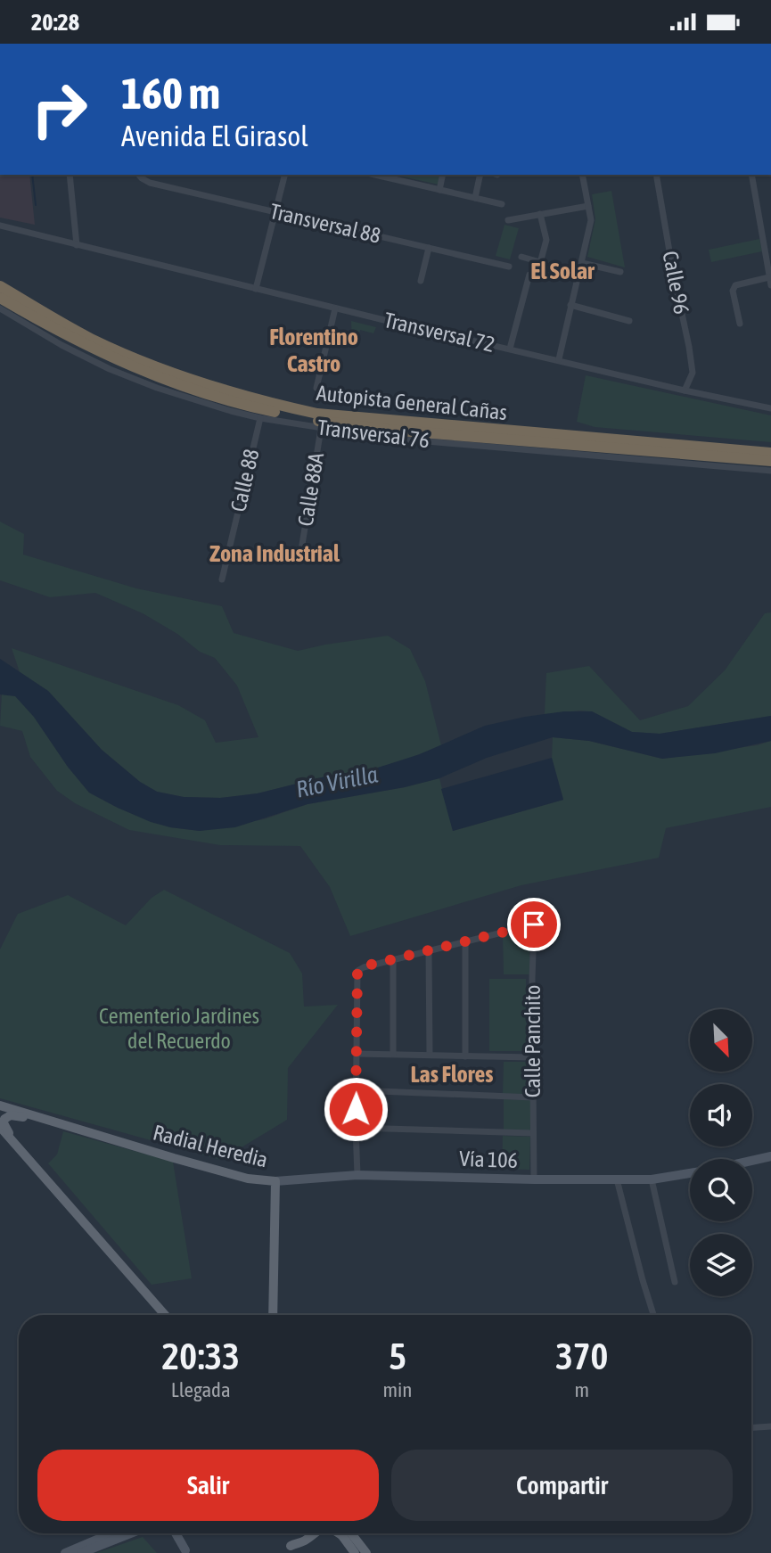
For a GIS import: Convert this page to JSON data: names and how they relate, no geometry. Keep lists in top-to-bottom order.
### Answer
{
  "streets": {
    "highway": ["Autopista General Cañas"],
    "main road": ["Radial Heredia", "Vía 106"],
    "street": [
      "Transversal 88",
      "Calle 96",
      "Transversal 72",
      "Transversal 76",
      "Calle 88",
      "Calle 88A",
      "Calle Panchito"
    ]
  },
  "crossings": [
    ["Calle 96", "Transversal 72"],
    ["Transversal 76", "Calle 88"],
    ["Transversal 76", "Calle 88A"],
    ["Calle Panchito", "Vía 106"],
    ["Radial Heredia", "Vía 106"]
  ],
  "districts": [
    "El Solar",
    "Florentino Castro",
    "Zona Industrial",
    "Las Flores"
  ],
  "water": ["Río Virilla"],
  "parks": ["Cementerio Jardines del Recuerdo"],
  "north": "bottom right",
  "page": {
    "status": "20:28",
    "turn": ["160 m", "Avenida El Girasol"],
    "eta": [
      "20:33",
      "Llegada",
      "5",
      "min",
      "370",
      "m"
    ],
    "buttons": ["Salir", "Compartir"]
  }
}
